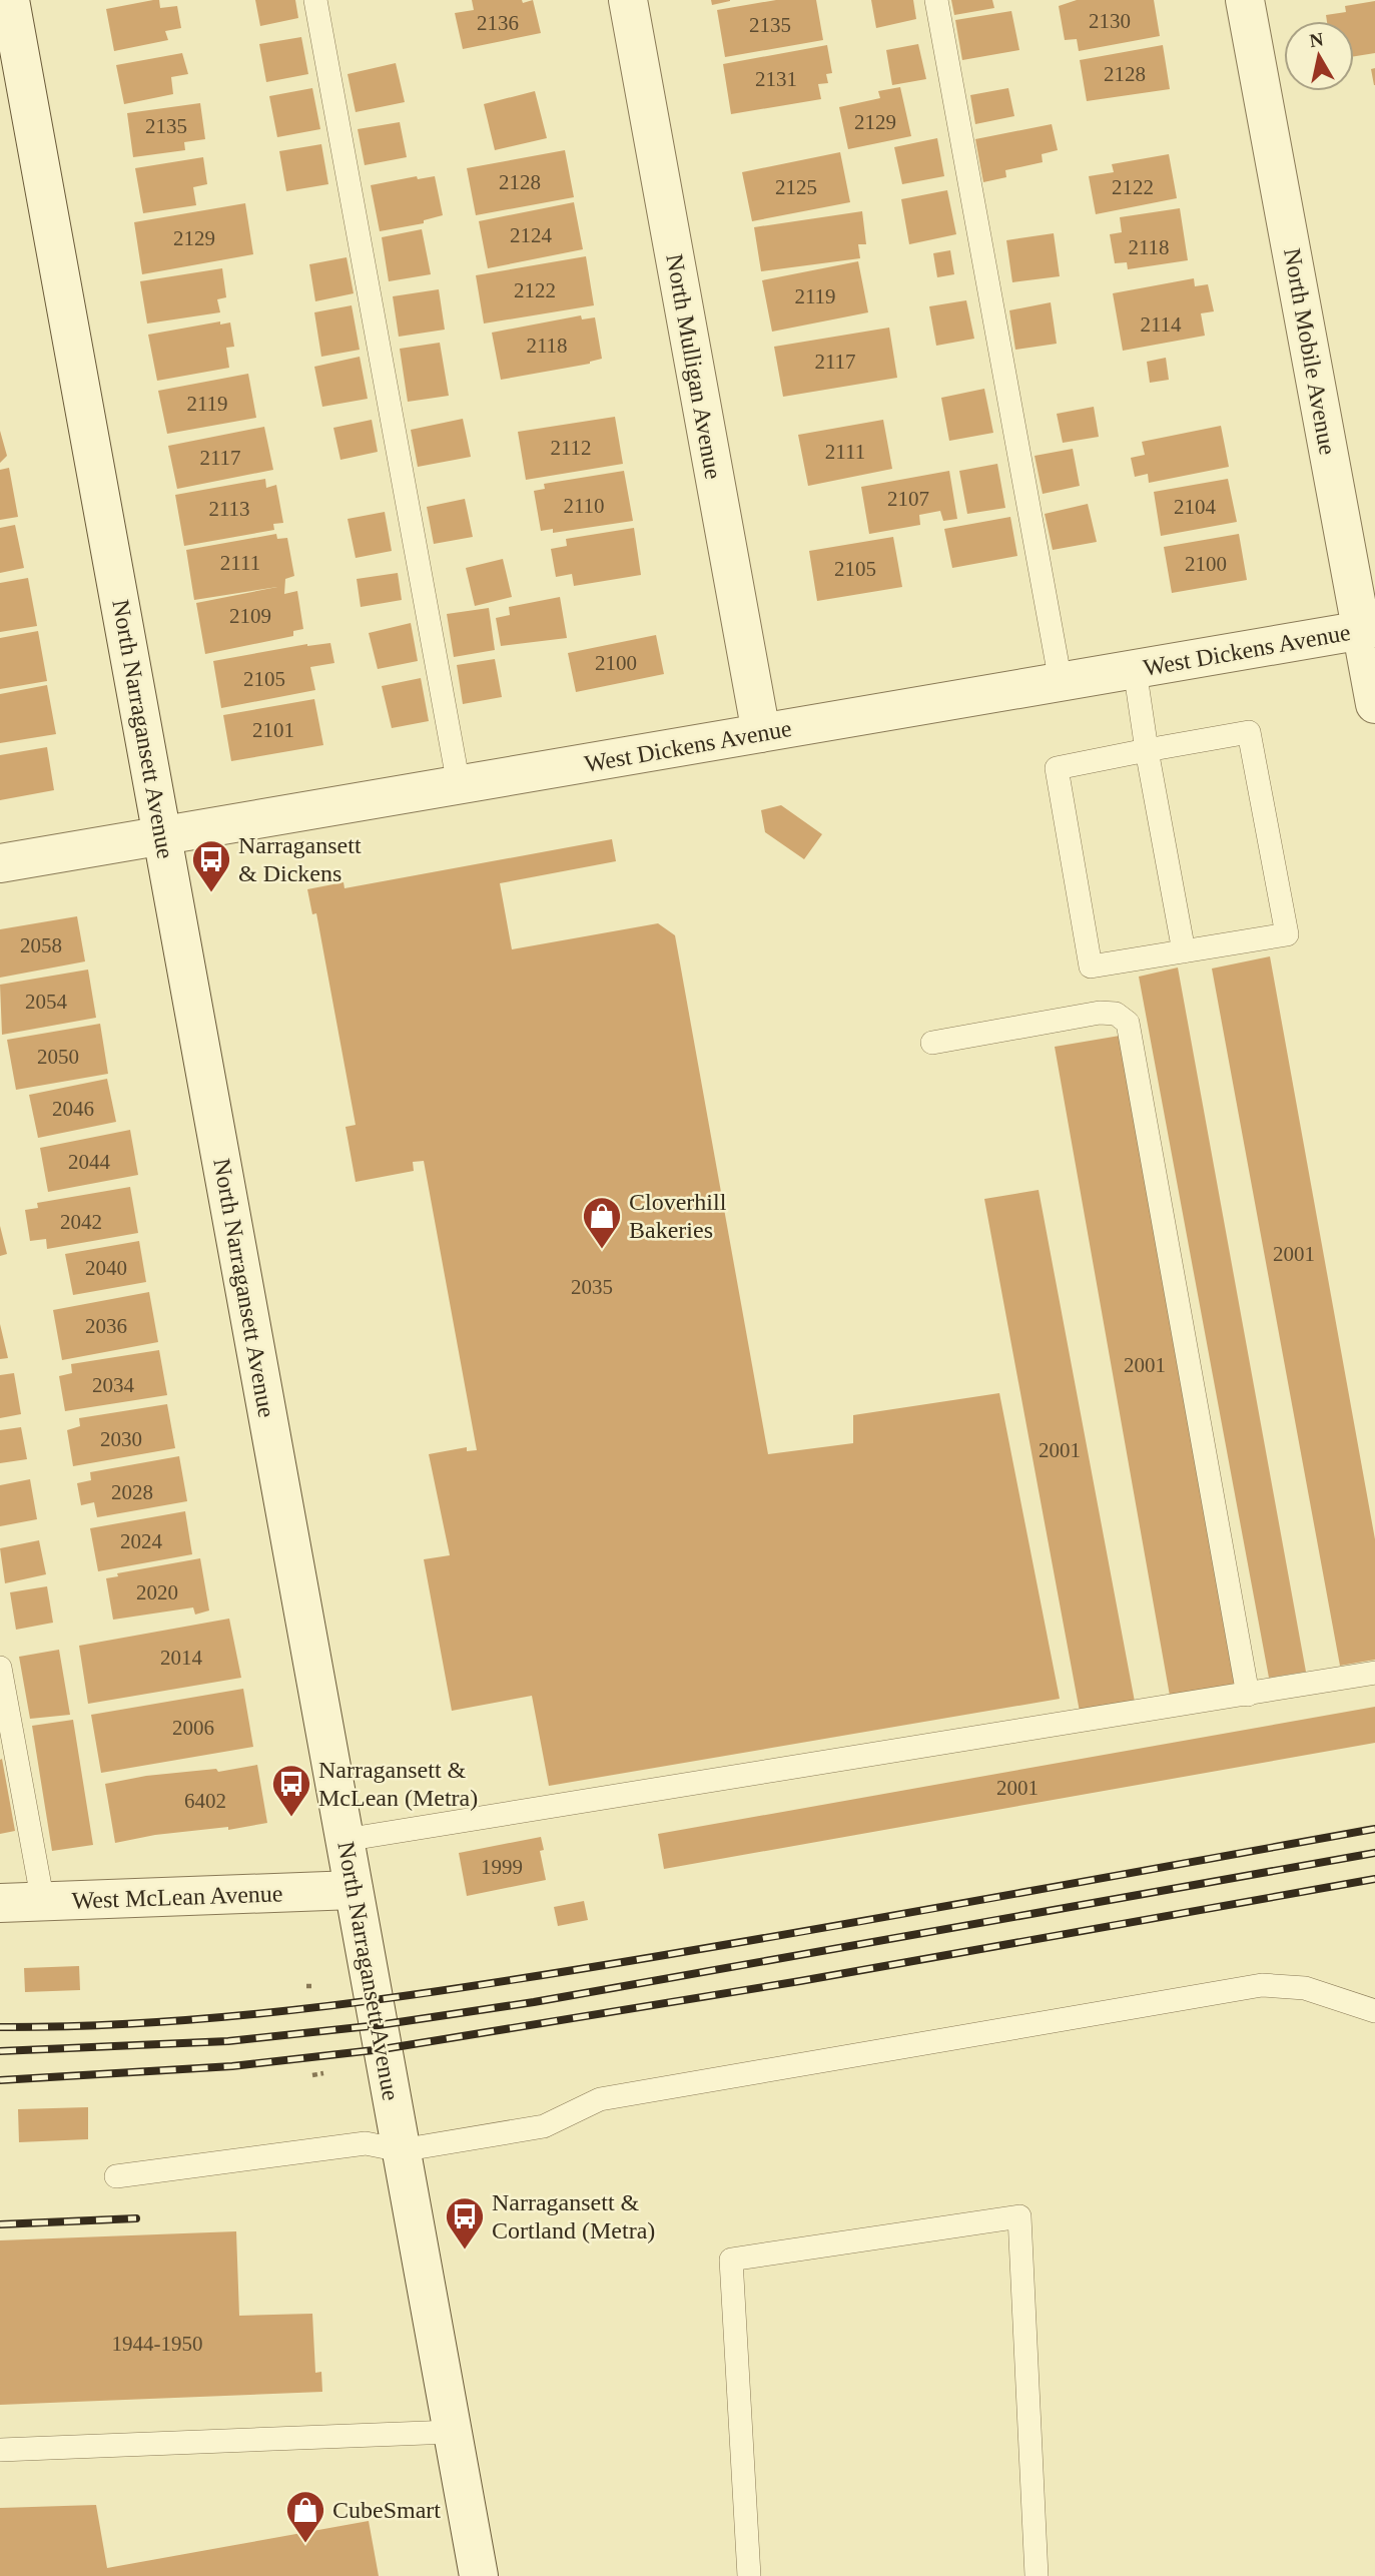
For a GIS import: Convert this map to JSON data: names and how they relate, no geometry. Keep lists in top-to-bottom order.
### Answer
{
  "streets": {
    "street": [
      "North Mobile Avenue",
      "North Mulligan Avenue",
      "West Dickens Avenue",
      "North Narragansett Avenue",
      "West McLean Avenue"
    ]
  },
  "crossings": [
    ["North Mobile Avenue", "West Dickens Avenue"],
    ["North Mulligan Avenue", "West Dickens Avenue"],
    ["West Dickens Avenue", "North Narragansett Avenue"],
    ["North Narragansett Avenue", "West McLean Avenue"]
  ],
  "places": {
    "bus stop": ["Narragansett & Dickens", "Narragansett & McLean (Metra)", "Narragansett & Cortland (Metra)"],
    "shop": ["Cloverhill Bakeries", "CubeSmart"]
  },
  "house_numbers": [
    "2130",
    "2136",
    "2135",
    "2128",
    "2131",
    "2129",
    "2135",
    "2128",
    "2125",
    "2122",
    "2124",
    "2129",
    "2118",
    "2122",
    "2119",
    "2114",
    "2118",
    "2117",
    "2119",
    "2112",
    "2111",
    "2117",
    "2107",
    "2110",
    "2104",
    "2113",
    "2111",
    "2100",
    "2105",
    "2109",
    "2100",
    "2105",
    "2101",
    "2058",
    "2054",
    "2050",
    "2046",
    "2044",
    "2042",
    "2001",
    "2040",
    "2035",
    "2036",
    "2001",
    "2034",
    "2030",
    "2001",
    "2028",
    "2024",
    "2020",
    "2014",
    "2006",
    "2001",
    "6402",
    "1999",
    "1944-1950"
  ],
  "north": "top"
}
